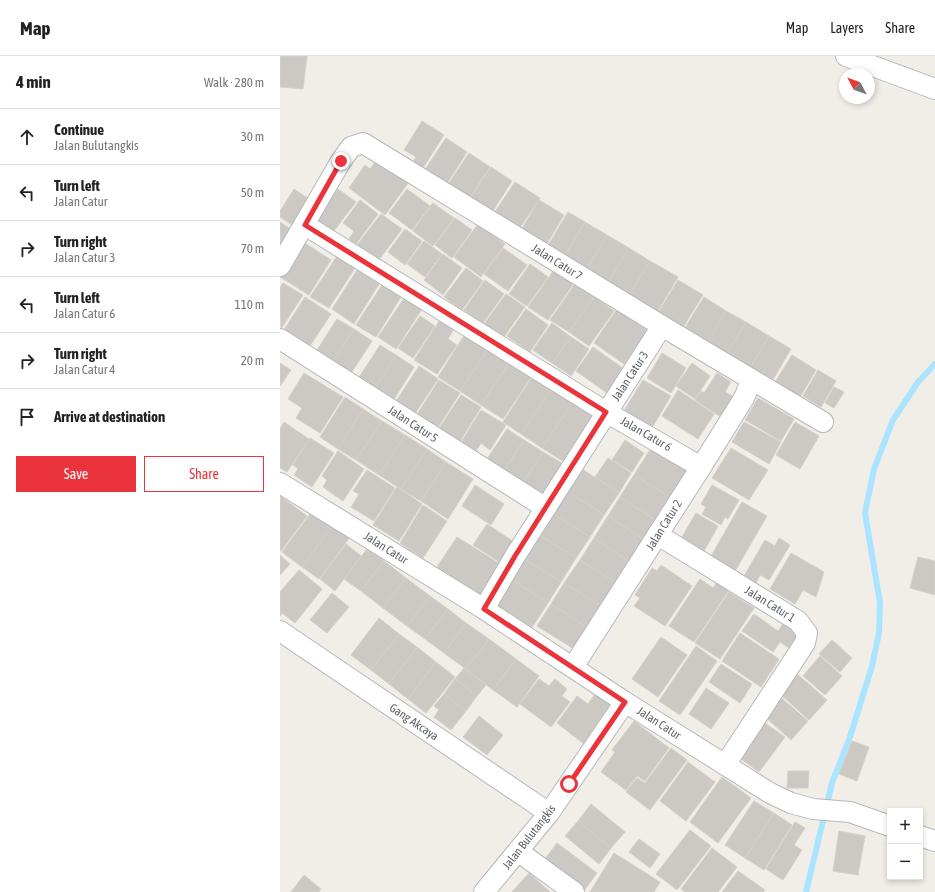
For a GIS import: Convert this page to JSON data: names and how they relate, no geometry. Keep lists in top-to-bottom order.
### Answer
{
  "streets": {
    "street": [
      "Jalan Catur 7",
      "Jalan Catur 3",
      "Jalan Catur 5",
      "Jalan Catur 6",
      "Jalan Catur 2",
      "Jalan Catur",
      "Jalan Catur 1",
      "Gang Akcaya",
      "Jalan Bulutangkis"
    ]
  },
  "crossings": [
    ["Jalan Catur 7", "Jalan Catur 3"],
    ["Jalan Catur 7", "Jalan Catur 6"],
    ["Jalan Catur 7", "Jalan Catur 2"],
    ["Jalan Catur 3", "Jalan Catur 5"],
    ["Jalan Catur 3", "Jalan Catur 6"],
    ["Jalan Catur 3", "Jalan Catur"],
    ["Jalan Catur 6", "Jalan Catur 2"],
    ["Jalan Catur 2", "Jalan Catur"],
    ["Jalan Catur 2", "Jalan Catur 1"],
    ["Jalan Catur", "Jalan Catur 1"],
    ["Jalan Catur", "Jalan Bulutangkis"],
    ["Gang Akcaya", "Jalan Bulutangkis"]
  ],
  "north": "top left",
  "page": {
    "header": "Map",
    "nav": ["Map", "Layers", "Share"],
    "heading": ["4 min", "Walk · 280 m"],
    "list": [
      ["Continue", "Jalan Bulutangkis", "30 m"],
      ["Turn left", "Jalan Catur", "50 m"],
      ["Turn right", "Jalan Catur 3", "70 m"],
      ["Turn left", "Jalan Catur 6", "110 m"],
      ["Turn right", "Jalan Catur 4", "20 m"],
      "Arrive at destination"
    ],
    "buttons": ["Save", "Share"],
    "map_buttons": ["+", "−"]
  }
}
